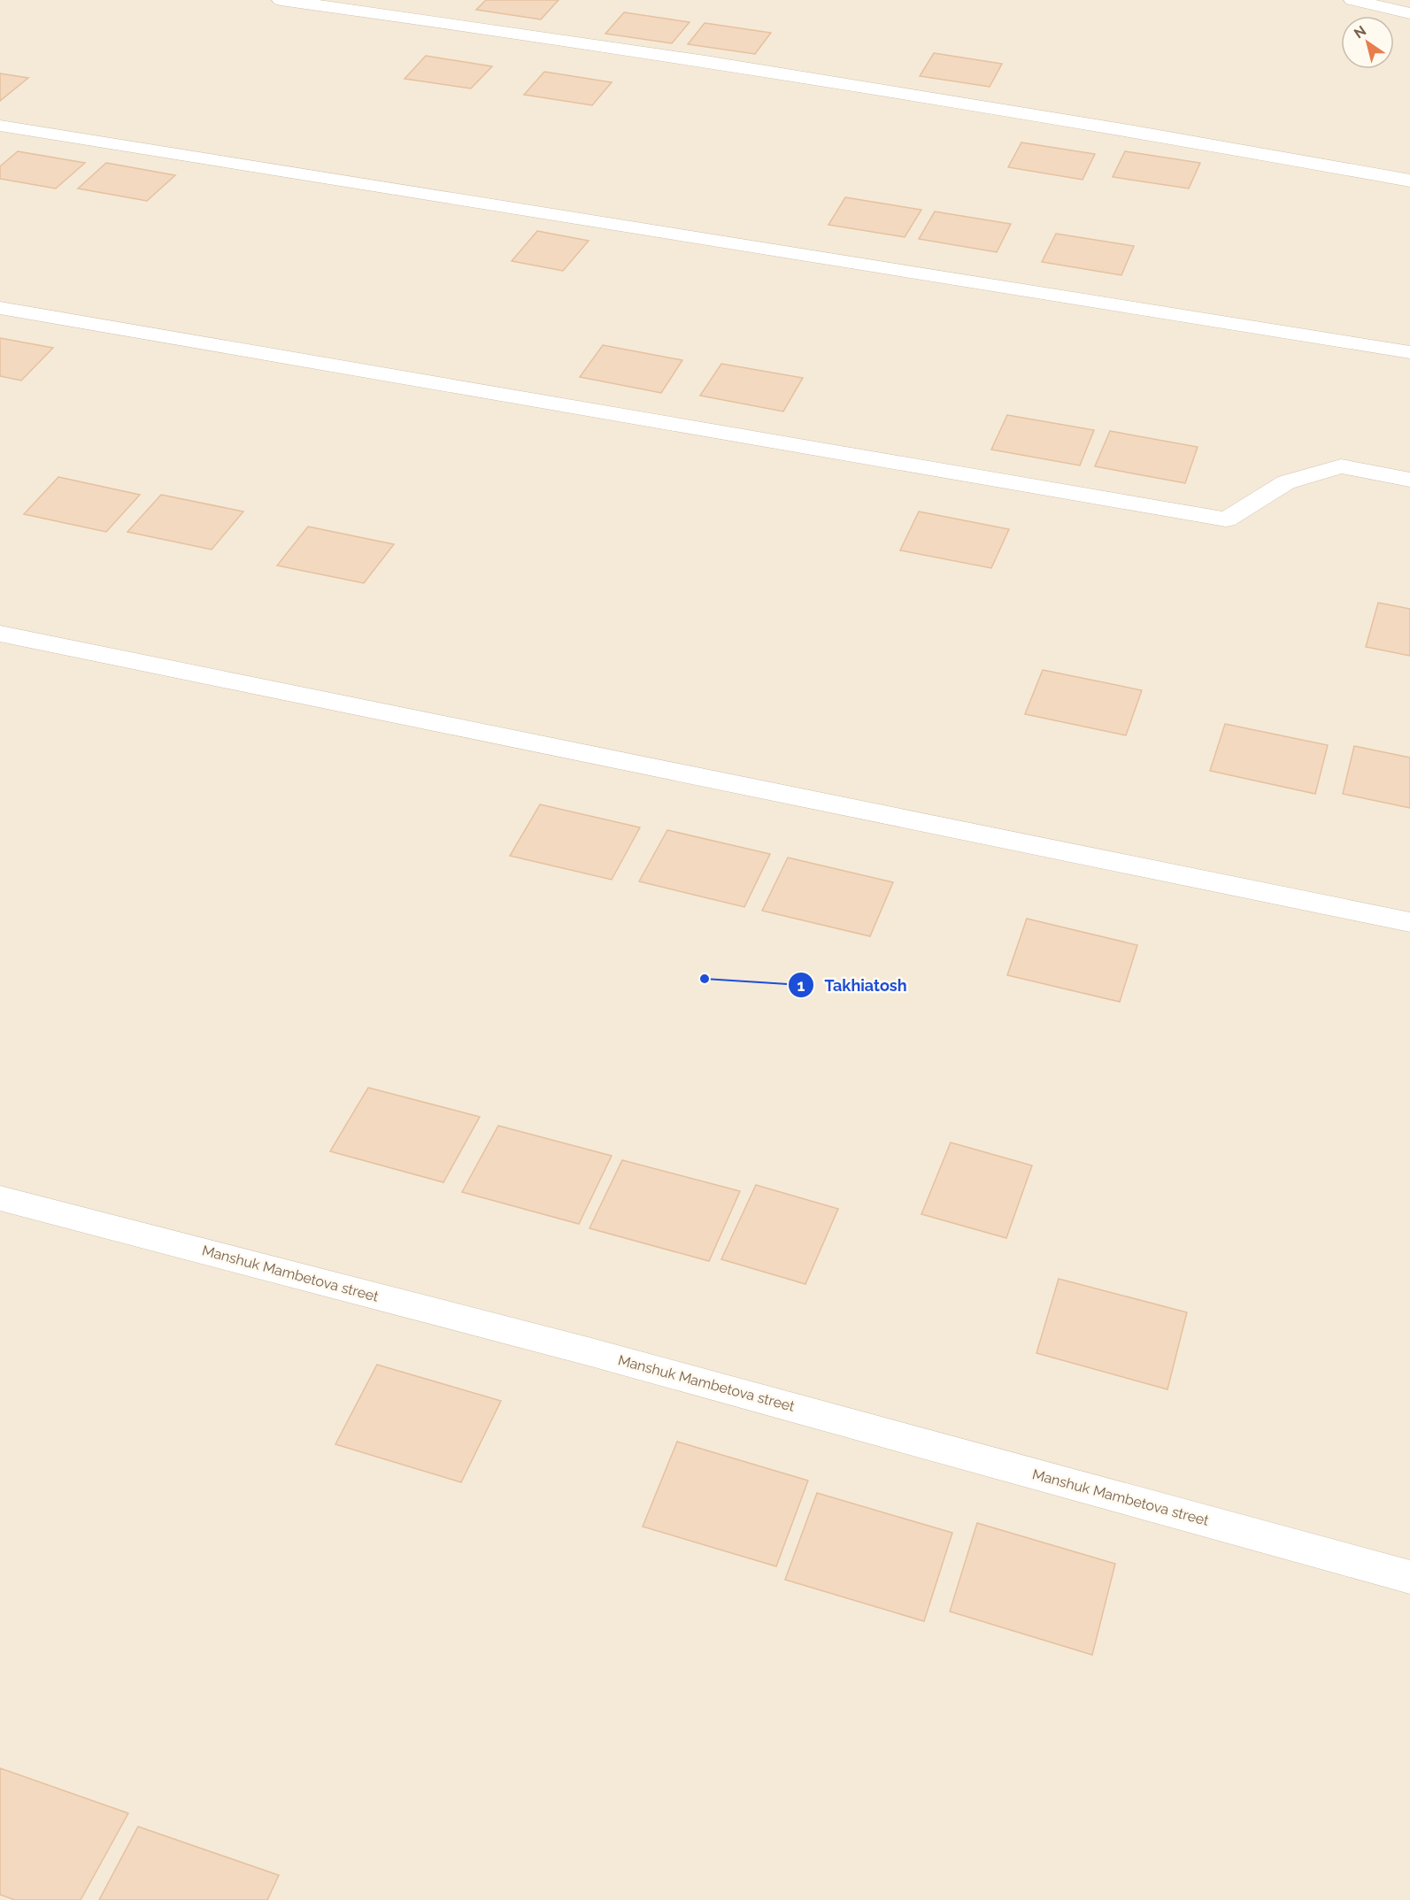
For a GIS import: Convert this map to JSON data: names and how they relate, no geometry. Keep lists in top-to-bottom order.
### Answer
{
  "streets": {
    "street": ["Manshuk Mambetova street"]
  },
  "places": ["Takhiatosh"],
  "north": "top left"
}
